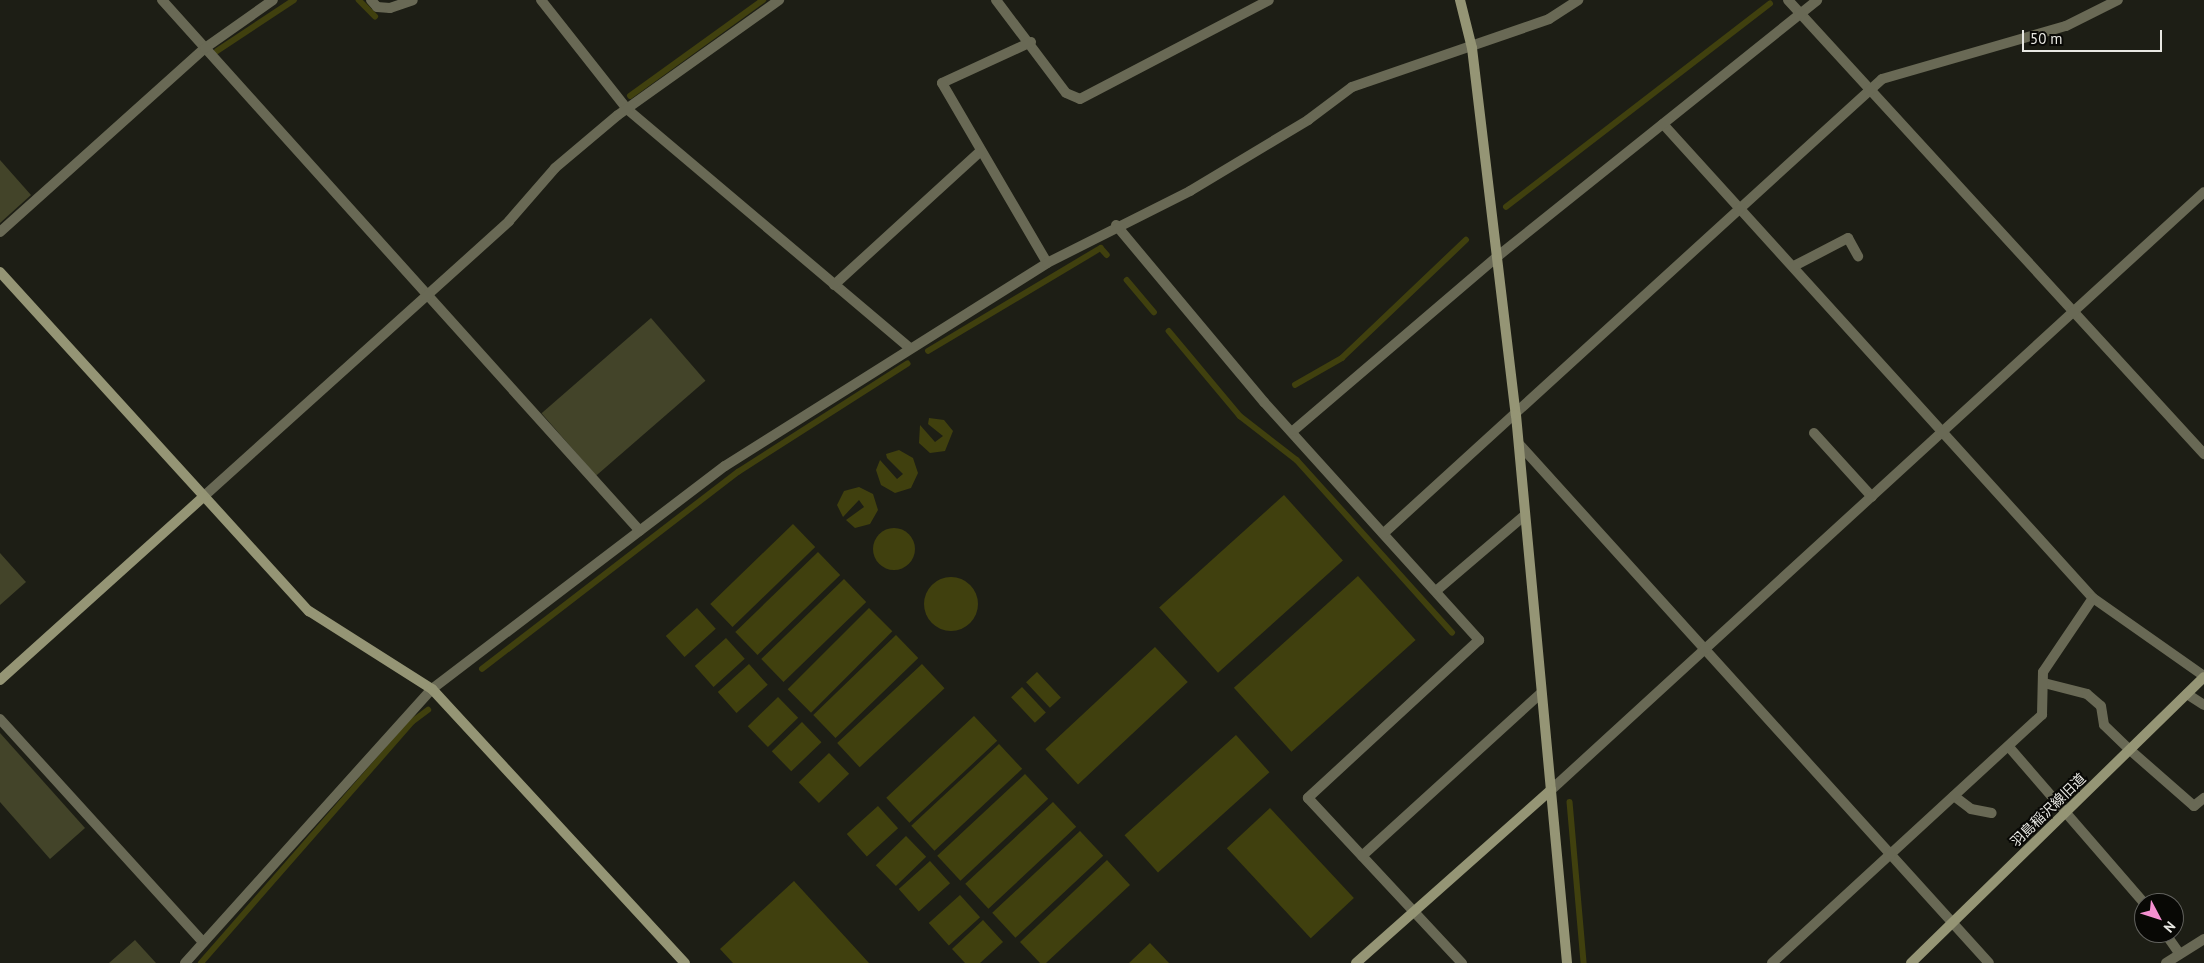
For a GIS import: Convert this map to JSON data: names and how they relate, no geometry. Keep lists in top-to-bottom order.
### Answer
{
  "streets": {
    "street": ["羽島稲沢線旧道"]
  },
  "scale_bar": "50 m",
  "north": "bottom right"
}
